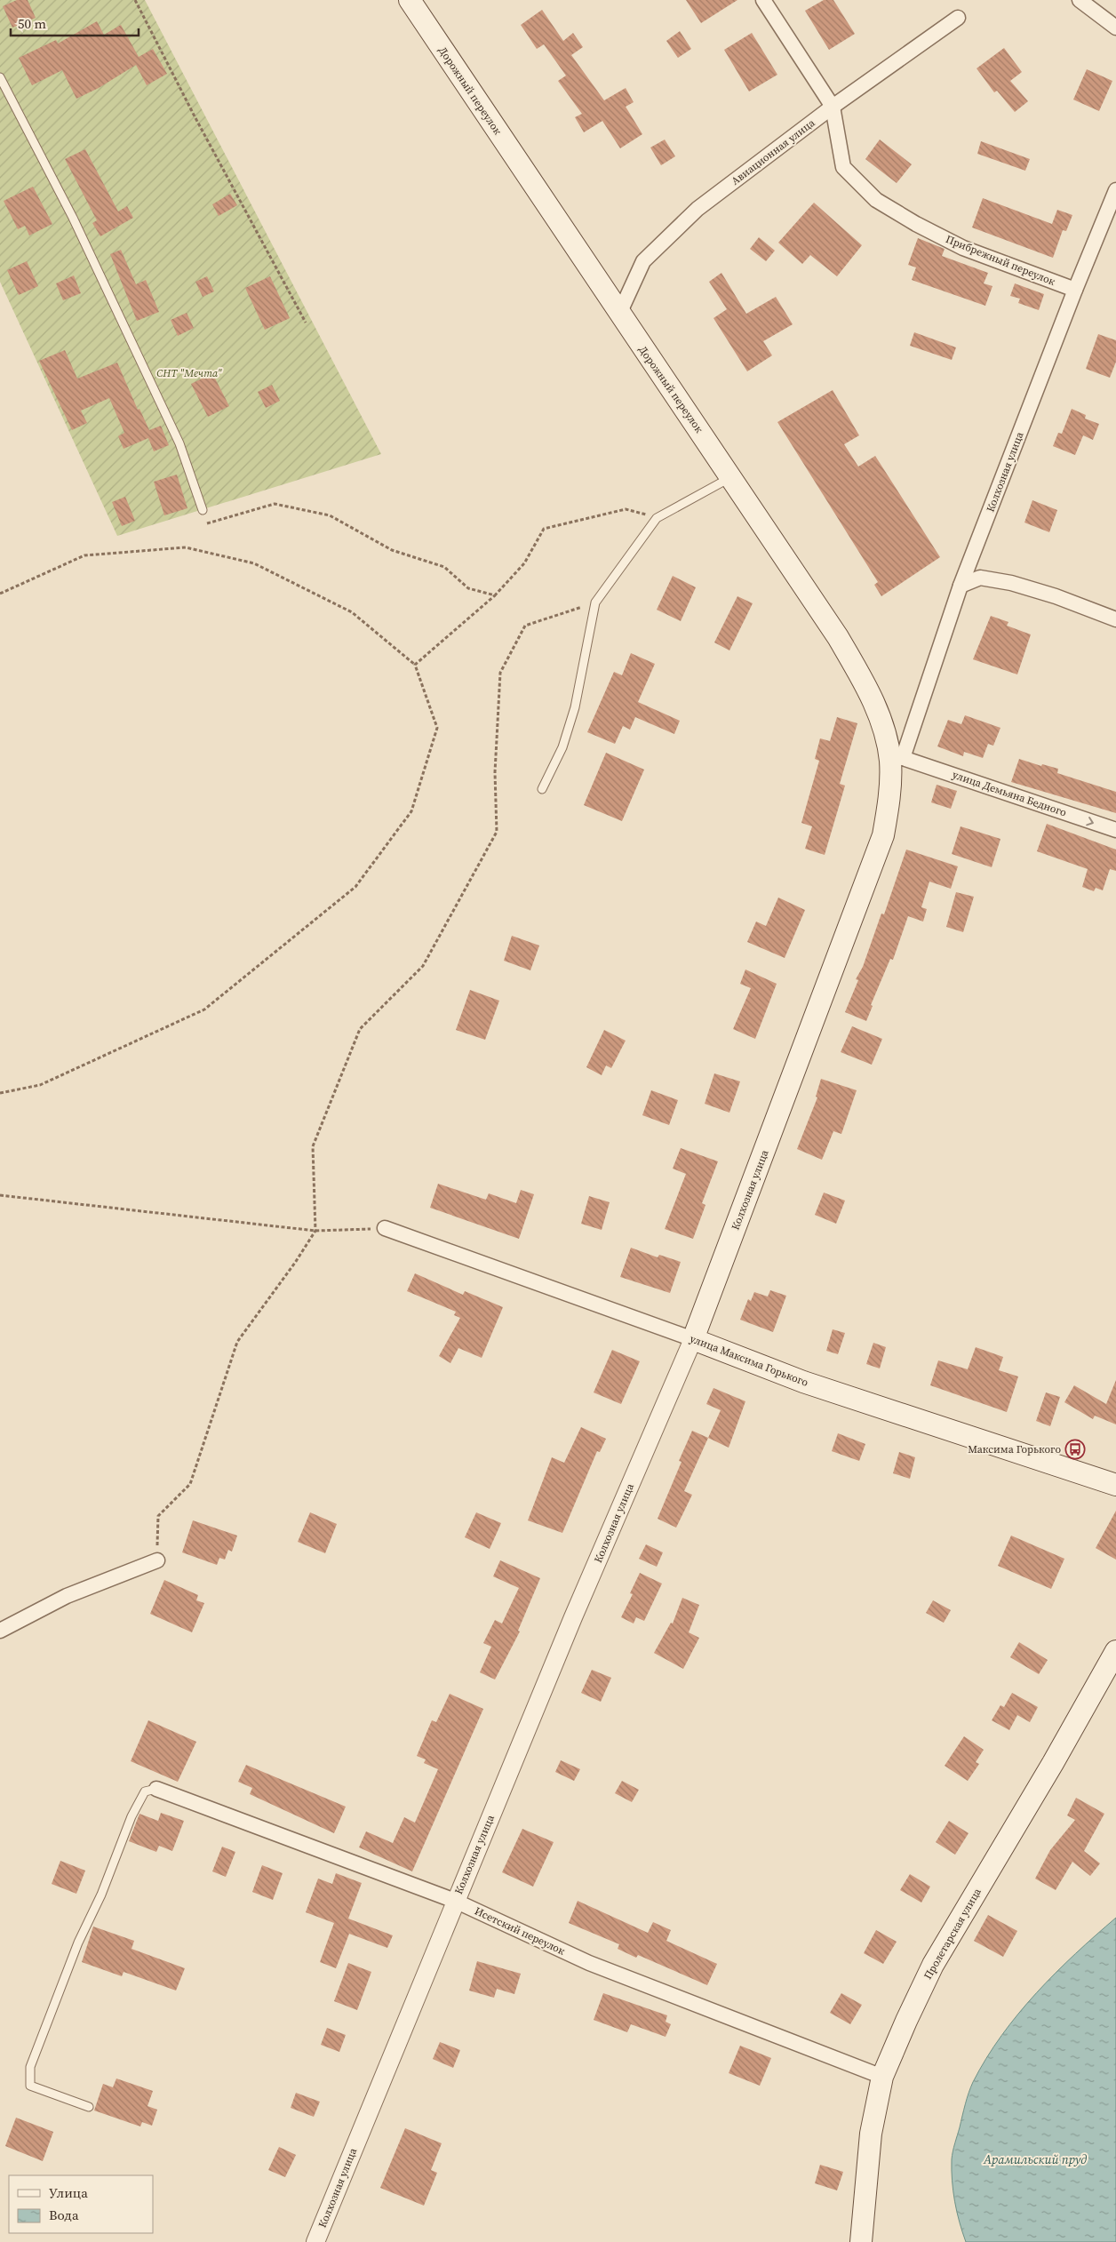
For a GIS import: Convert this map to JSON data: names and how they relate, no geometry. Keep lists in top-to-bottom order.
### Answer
{
  "streets": {
    "main road": [
      "Дорожный переулок",
      "Колхозная улица",
      "улица Максима Горького",
      "Пролетарская улица"
    ],
    "street": [
      "Авиационная улица",
      "Прибрежный переулок",
      "улица Демьяна Бедного",
      "Исетский переулок"
    ]
  },
  "crossings": [
    ["Дорожный переулок", "Авиационная улица"],
    ["Дорожный переулок", "Колхозная улица"],
    ["Дорожный переулок", "улица Демьяна Бедного"],
    ["Авиационная улица", "Прибрежный переулок"],
    ["Прибрежный переулок", "Колхозная улица"],
    ["Колхозная улица", "улица Демьяна Бедного"],
    ["Колхозная улица", "улица Максима Горького"],
    ["Колхозная улица", "Исетский переулок"],
    ["Исетский переулок", "Пролетарская улица"]
  ],
  "one_way": ["улица Демьяна Бедного"],
  "water": ["Арамильский пруд"],
  "parks": ["СНТ \"Мечта\""],
  "places": {
    "bus stop": ["Максима Горького"]
  },
  "legend": ["Улица", "Вода"],
  "scale_bar": "50 m"
}
